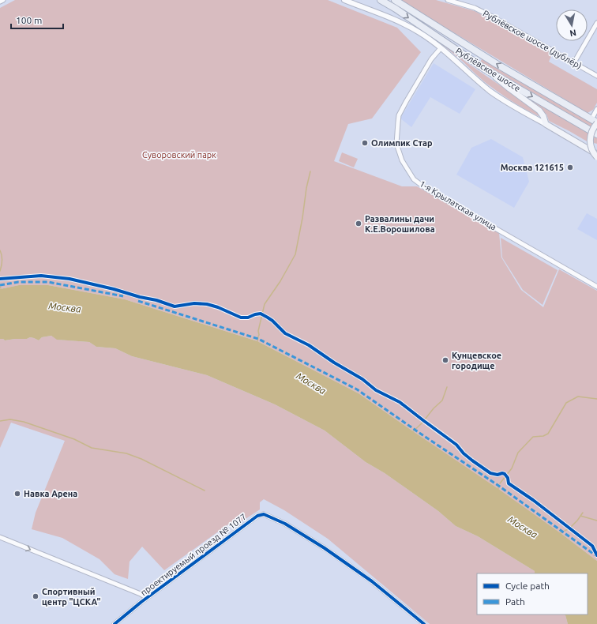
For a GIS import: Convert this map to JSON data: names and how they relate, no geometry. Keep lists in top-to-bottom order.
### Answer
{
  "streets": {
    "main road": ["Рублёвское шоссе"],
    "street": ["Рублёвское шоссе (дублёр)", "1-я Крылатская улица", "проектируемый проезд № 1077"]
  },
  "water": ["Москва"],
  "parks": ["Суворовский парк"],
  "places": [
    "Олимпик Стар",
    "Москва 121615",
    "Развалины дачи К.Е.Ворошилова",
    "Кунцевское городище",
    "Навка Арена",
    "Спортивный центр \"ЦСКА\""
  ],
  "legend": ["Cycle path", "Path"],
  "scale_bar": "100 m",
  "north": "bottom"
}
